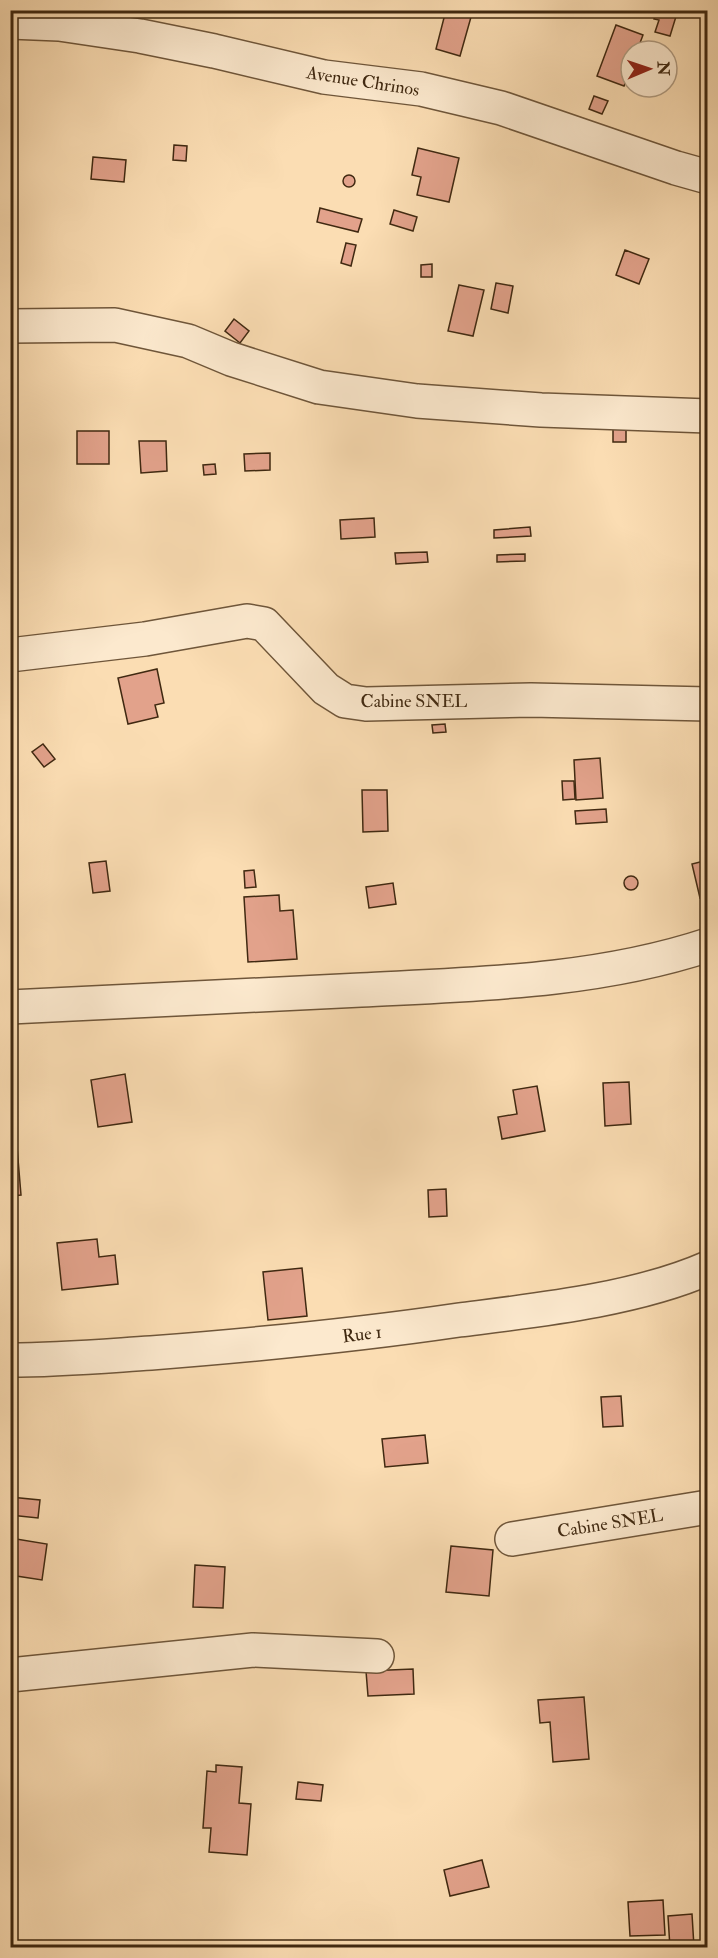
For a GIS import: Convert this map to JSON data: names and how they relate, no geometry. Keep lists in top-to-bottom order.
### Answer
{
  "streets": {
    "street": ["Avenue Chrinos", "Cabine SNEL", "Rue 1"]
  },
  "north": "right"
}
